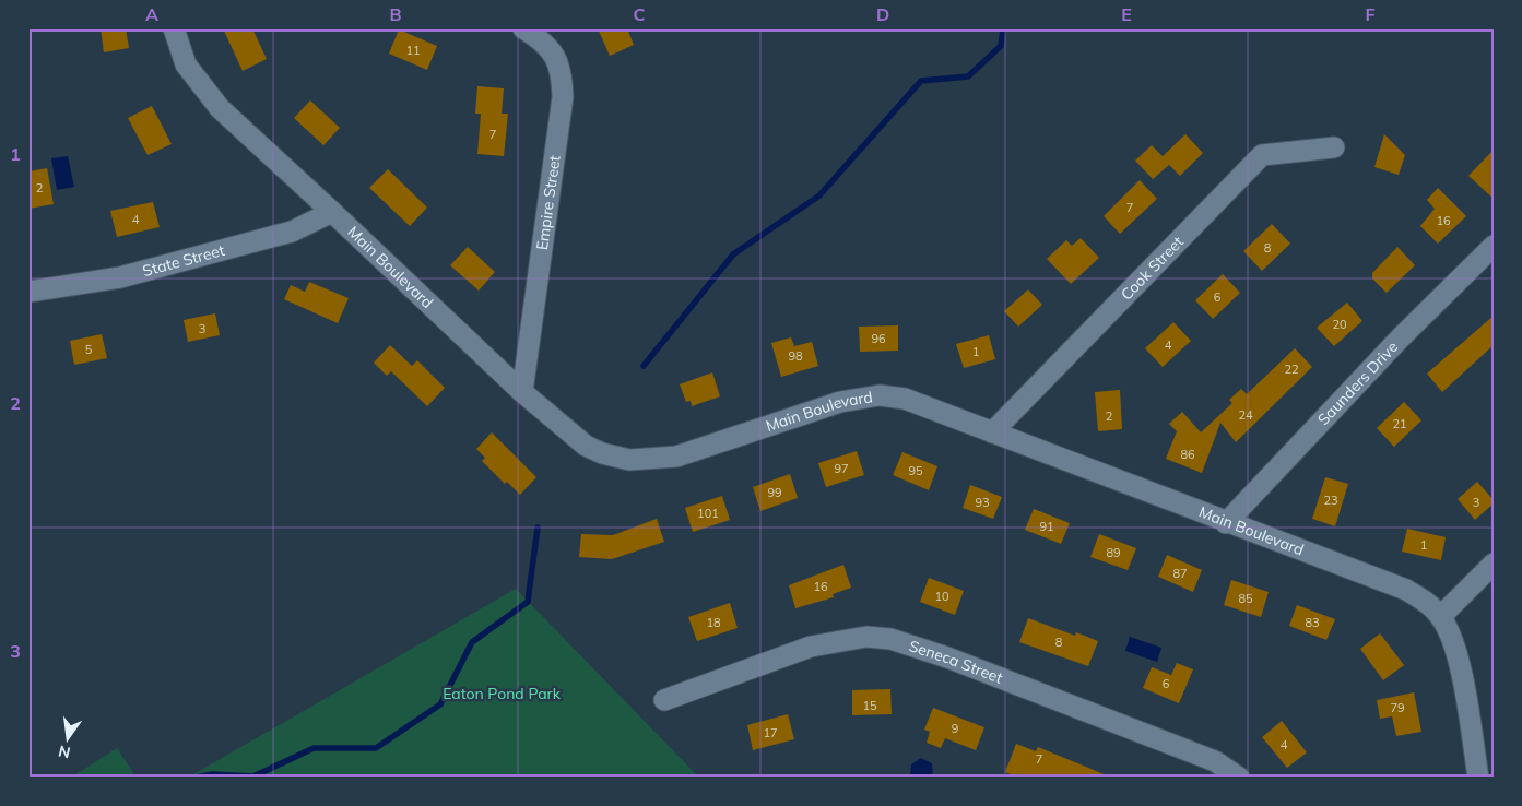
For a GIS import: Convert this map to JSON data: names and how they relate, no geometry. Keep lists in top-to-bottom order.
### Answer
{
  "streets": {
    "street": [
      "Empire Street",
      "State Street",
      "Main Boulevard",
      "Cook Street",
      "Saunders Drive",
      "Seneca Street"
    ]
  },
  "crossings": [
    ["Empire Street", "Main Boulevard"],
    ["State Street", "Main Boulevard"],
    ["Main Boulevard", "Cook Street"],
    ["Main Boulevard", "Saunders Drive"]
  ],
  "parks": ["Eaton Pond Park"],
  "house_numbers": [
    "11",
    "7",
    "2",
    "7",
    "4",
    "16",
    "8",
    "6",
    "20",
    "3",
    "96",
    "4",
    "5",
    "1",
    "98",
    "22",
    "24",
    "2",
    "21",
    "86",
    "97",
    "95",
    "99",
    "23",
    "93",
    "3",
    "101",
    "91",
    "1",
    "89",
    "87",
    "16",
    "10",
    "85",
    "18",
    "83",
    "8",
    "6",
    "15",
    "79",
    "9",
    "17",
    "4",
    "7"
  ],
  "north": "bottom",
  "grid": {
    "columns": [
      "A",
      "B",
      "C",
      "D",
      "E",
      "F"
    ],
    "rows": ["1", "2", "3"]
  }
}
